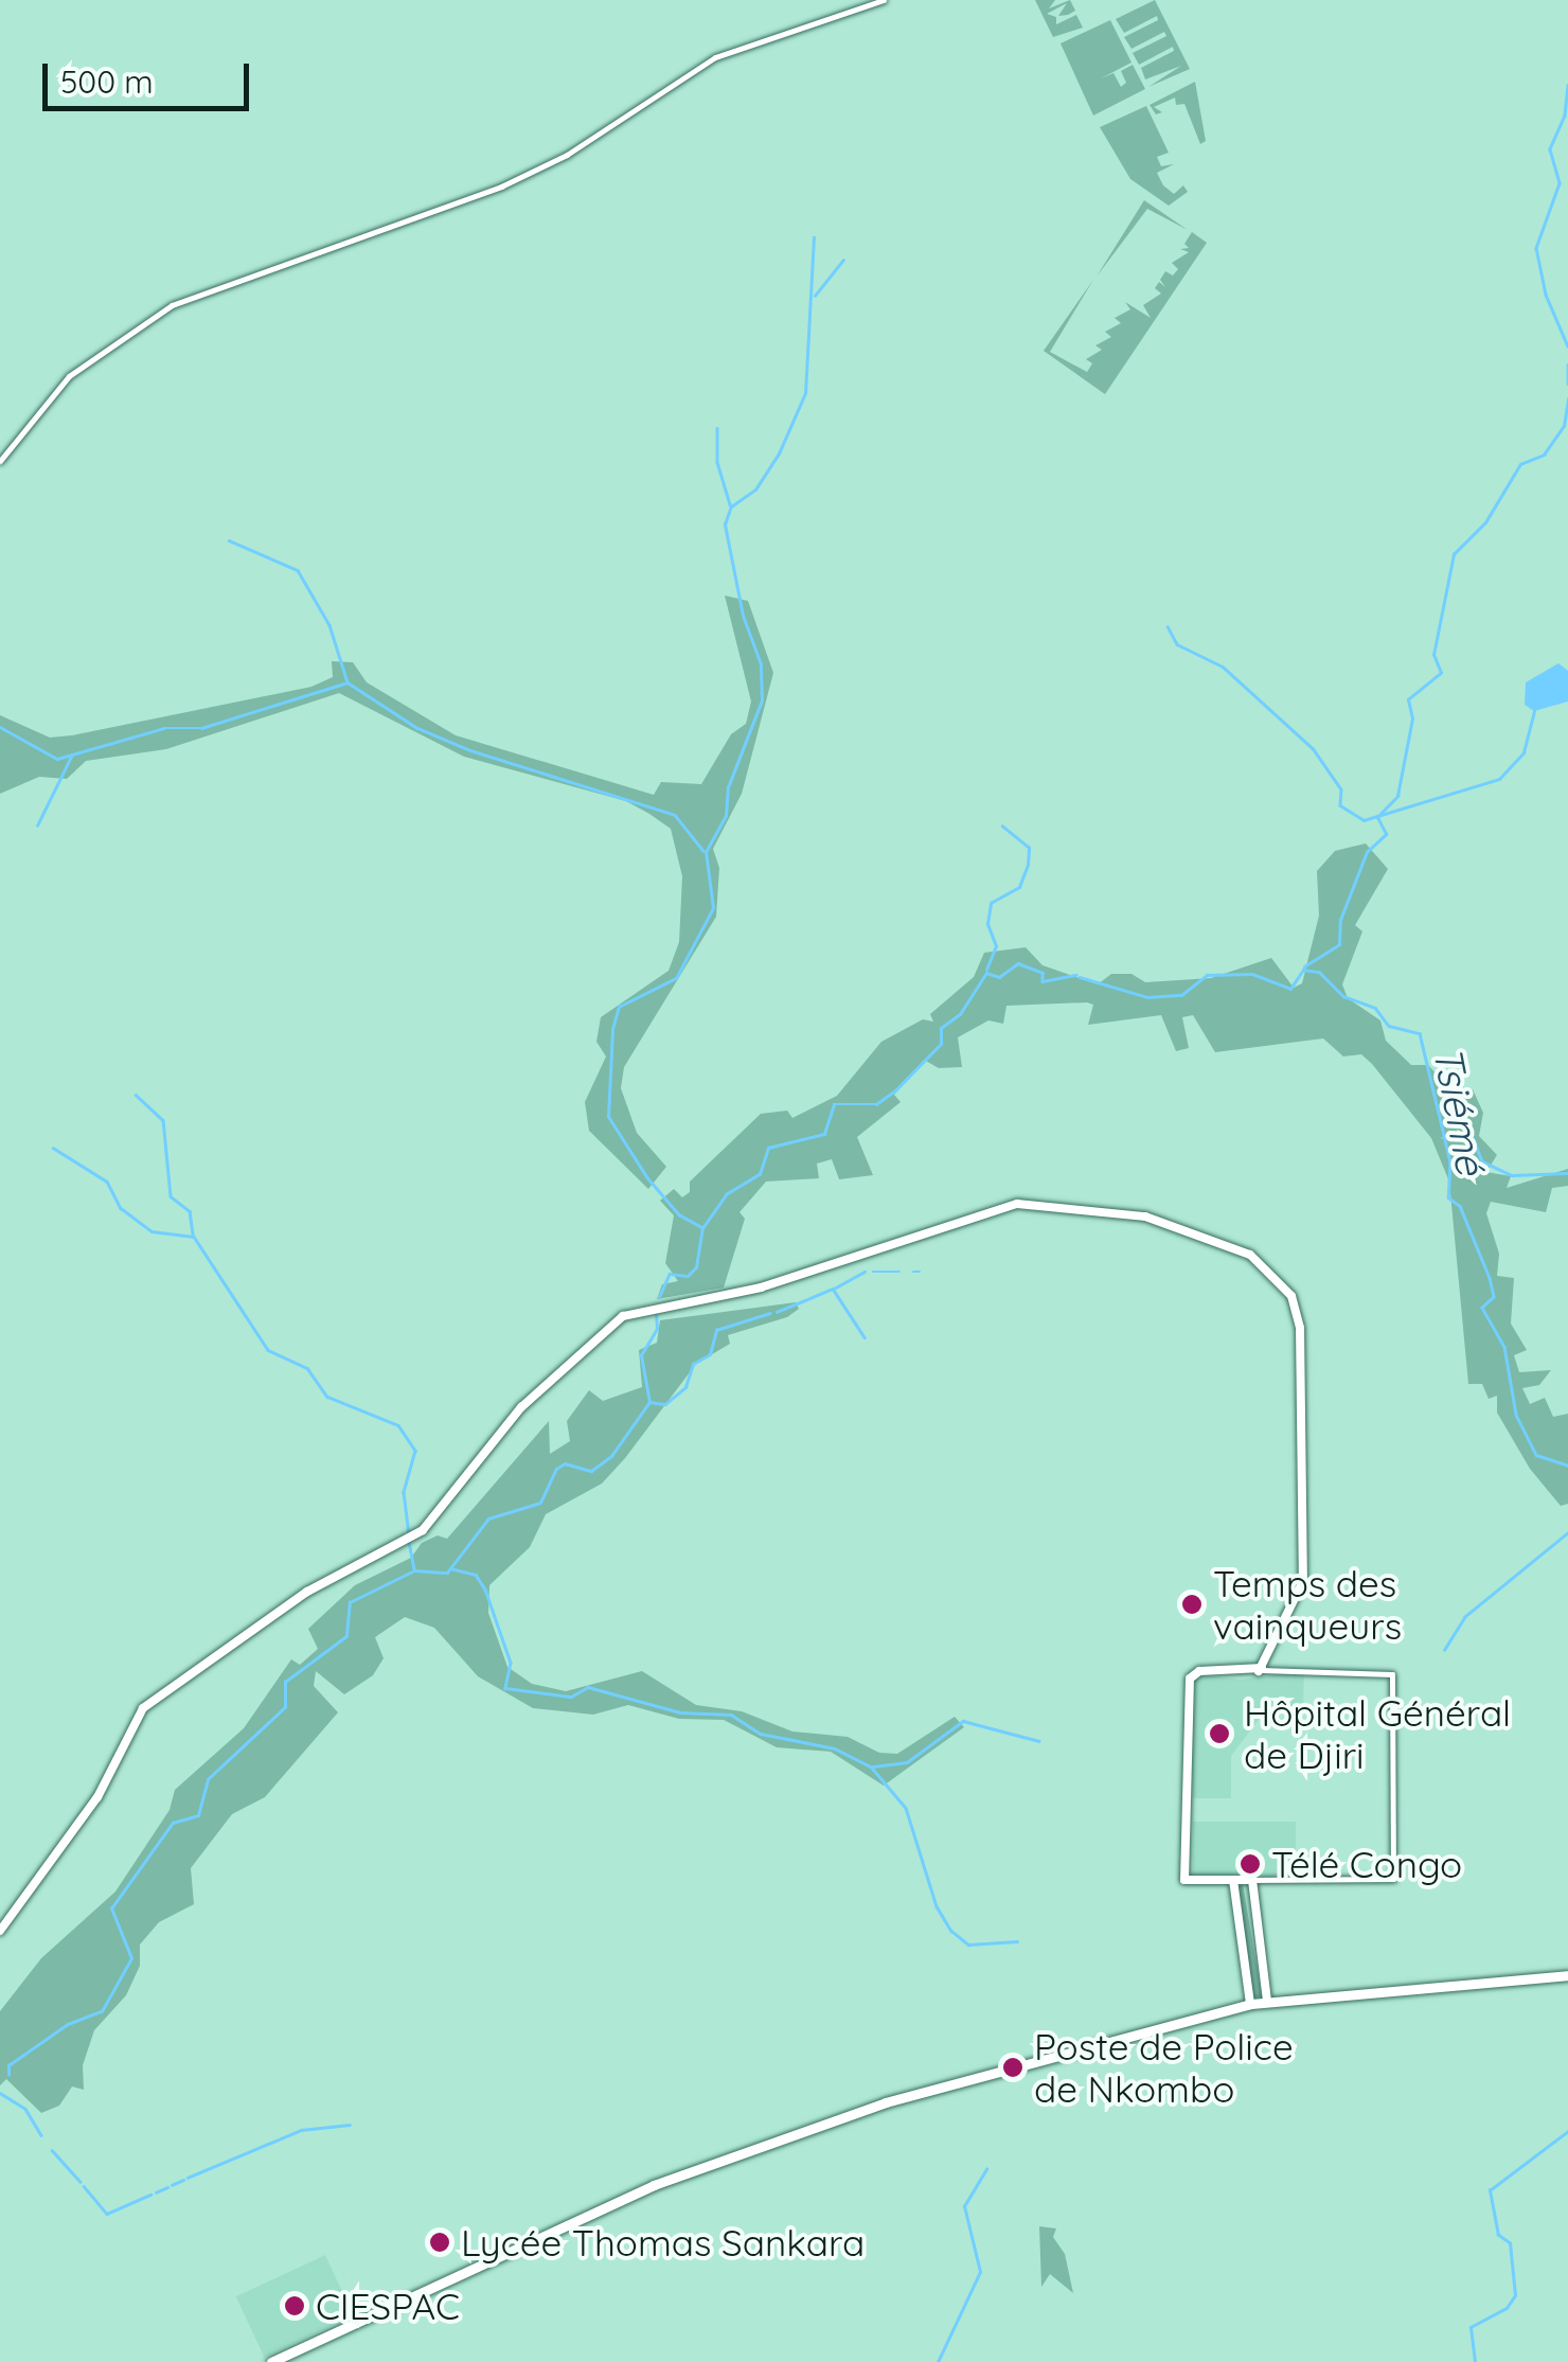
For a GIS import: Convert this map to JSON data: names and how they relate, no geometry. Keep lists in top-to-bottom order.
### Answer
{
  "water": ["Tsiémé"],
  "places": [
    "Temps des vainqueurs",
    "Hôpital Général de Djiri",
    "Télé Congo",
    "Poste de Police de Nkombo",
    "Lycée Thomas Sankara",
    "CIESPAC"
  ],
  "scale_bar": "500 m"
}
